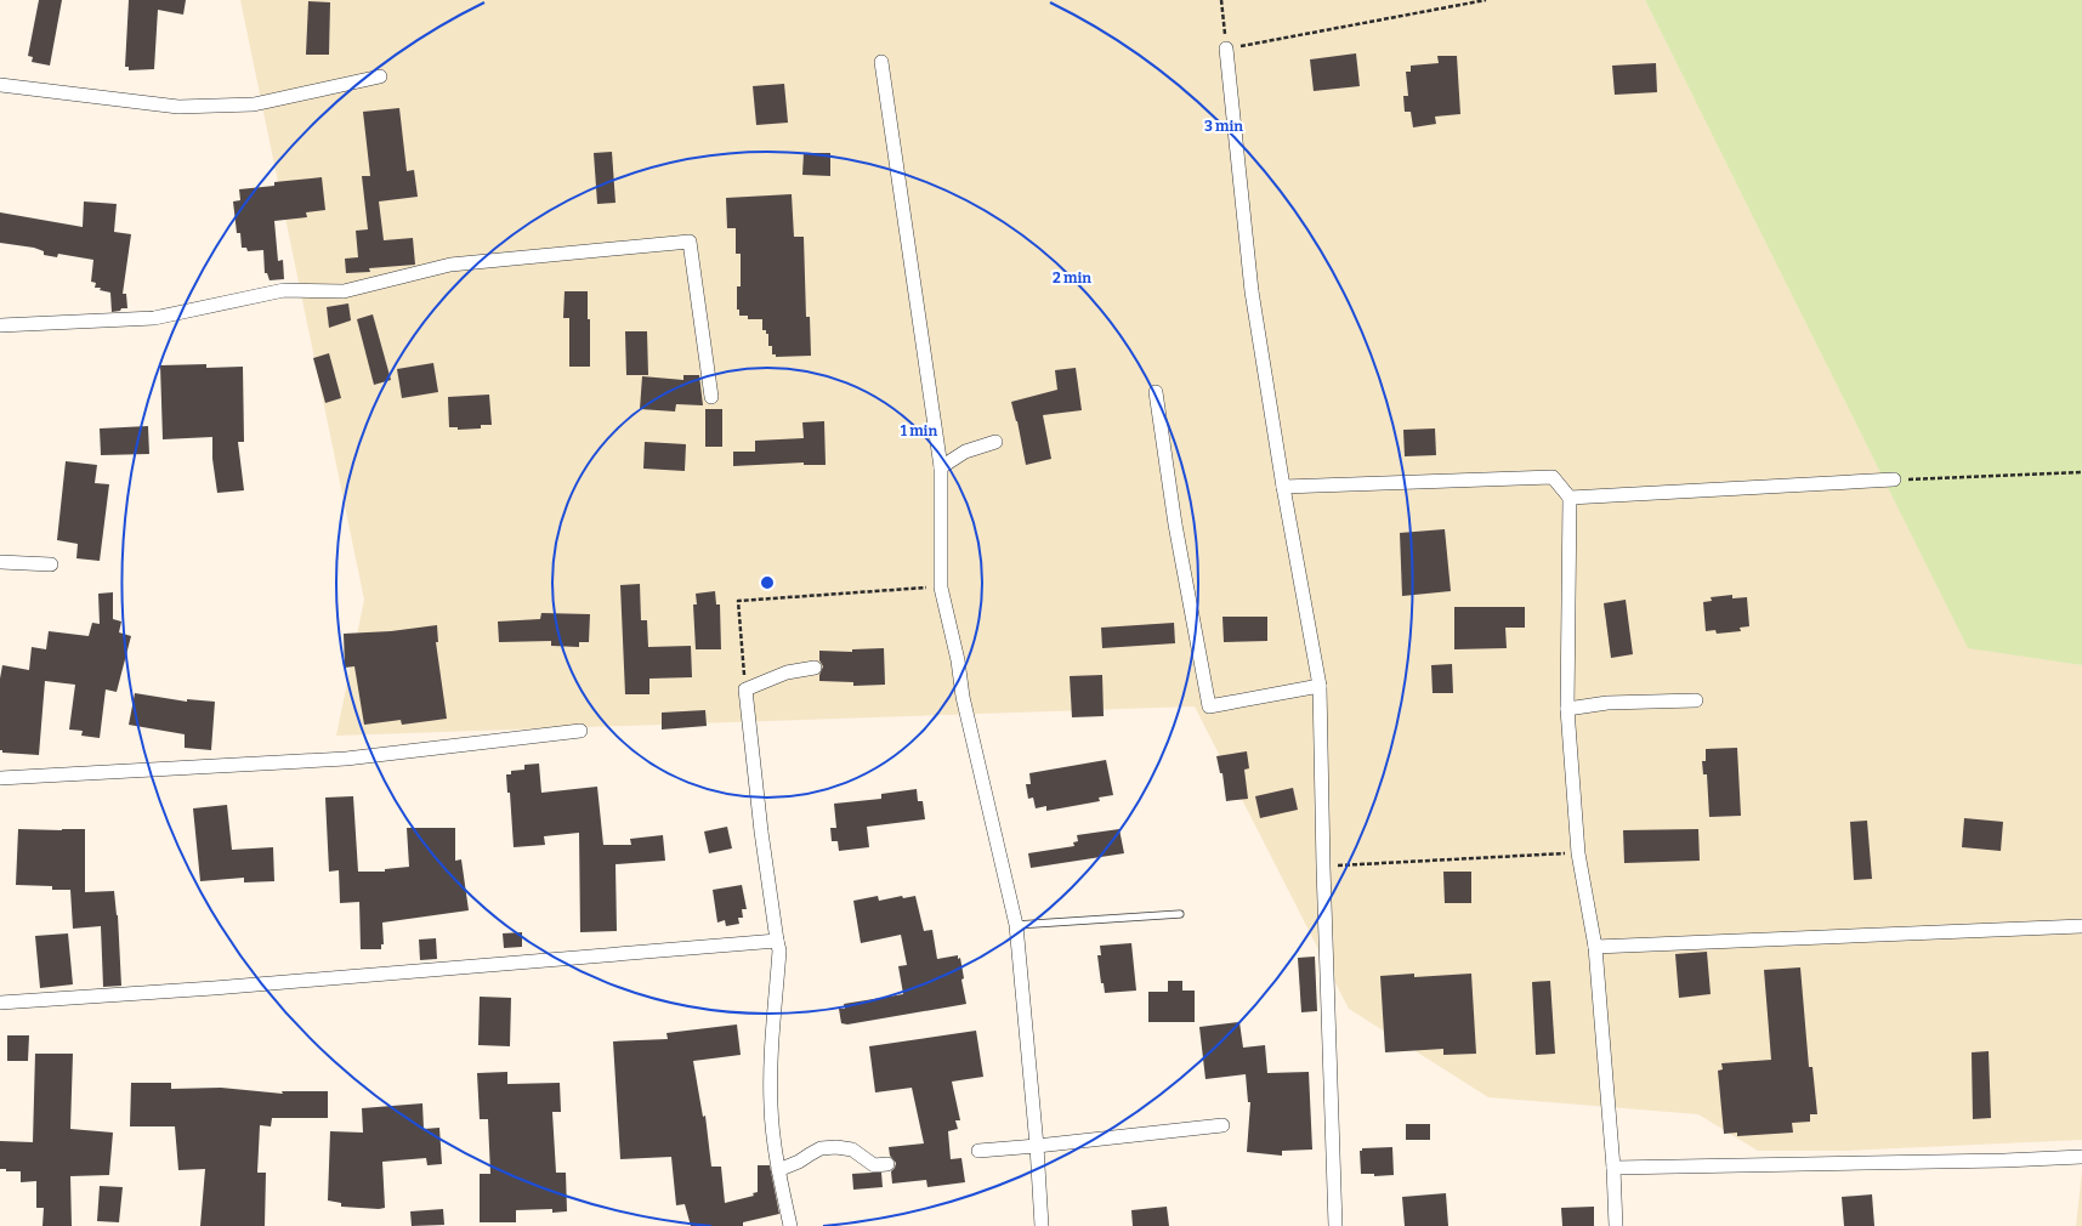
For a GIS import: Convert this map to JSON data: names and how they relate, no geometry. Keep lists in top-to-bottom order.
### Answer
{
  "rings": ["3 min", "2 min", "1 min"]
}
